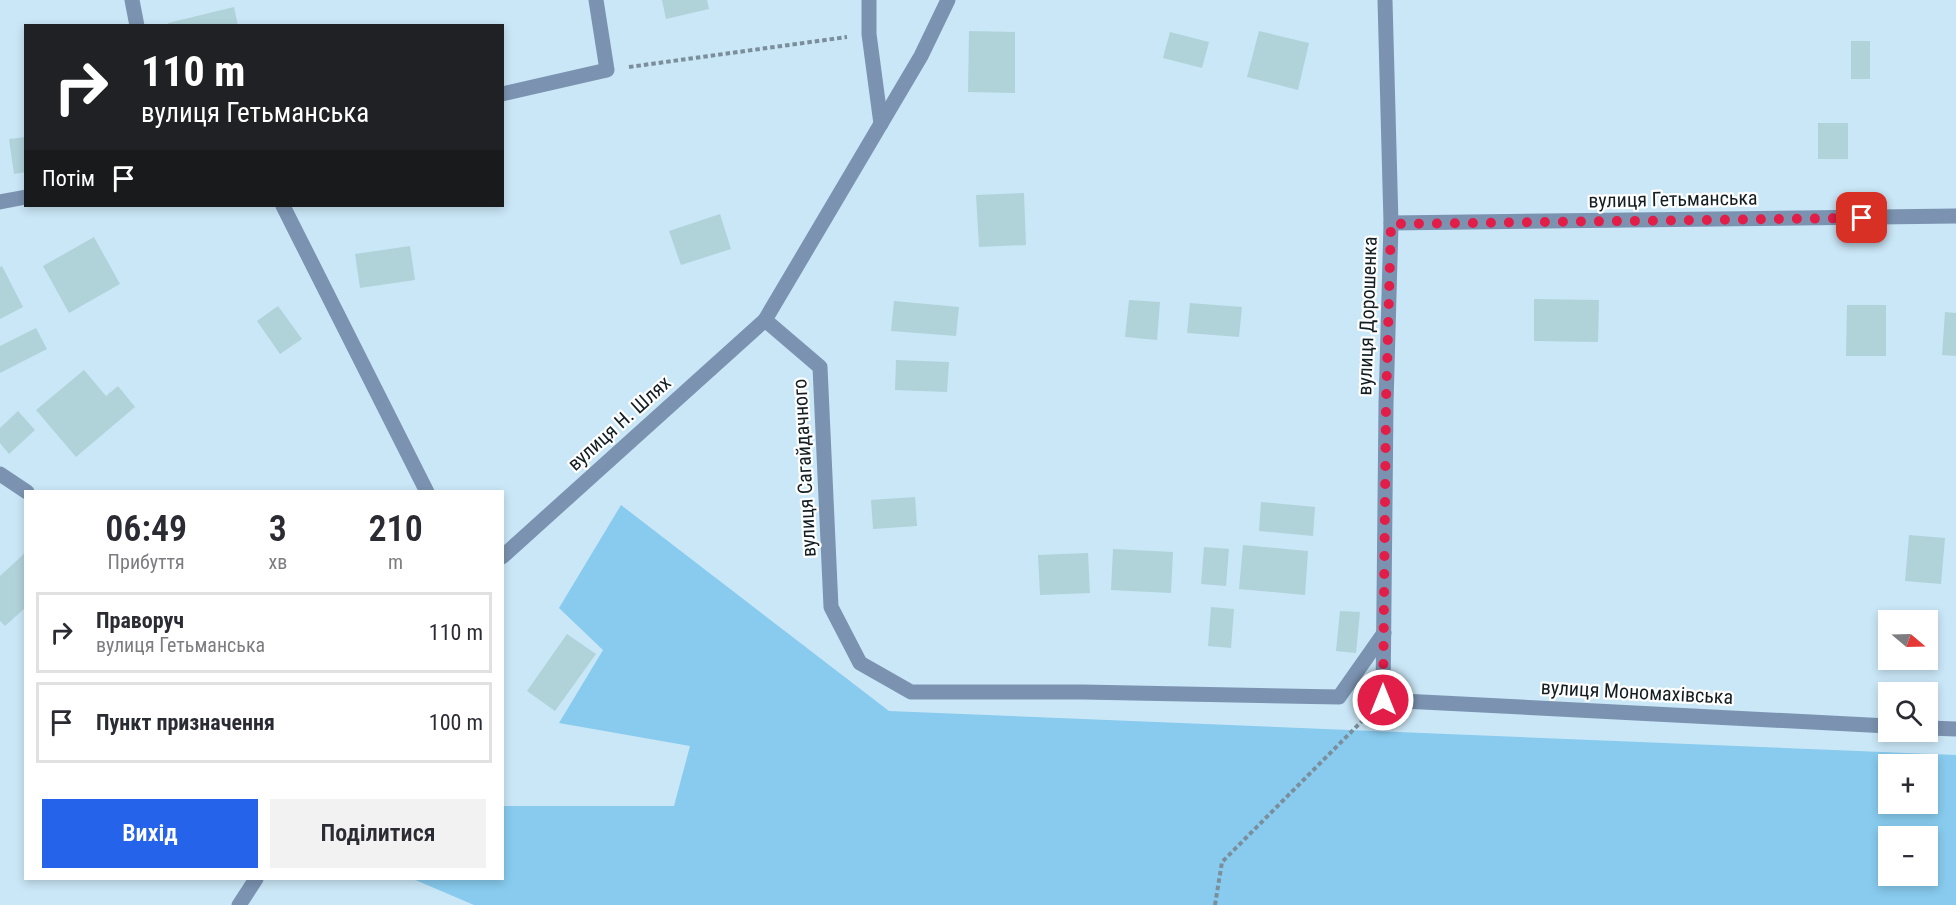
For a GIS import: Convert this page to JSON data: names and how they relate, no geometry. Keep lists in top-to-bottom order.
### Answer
{
  "streets": {
    "street": [
      "вулиця Гетьманська",
      "вулиця Дорошенка",
      "вулиця Н. Шлях",
      "вулиця Сагайдачного",
      "вулиця Мономахівська"
    ]
  },
  "crossings": [
    ["вулиця Гетьманська", "вулиця Дорошенка"],
    ["вулиця Дорошенка", "вулиця Сагайдачного"],
    ["вулиця Дорошенка", "вулиця Мономахівська"],
    ["вулиця Н. Шлях", "вулиця Сагайдачного"]
  ],
  "north": "right",
  "page": {
    "turn": ["110 m", "вулиця Гетьманська"],
    "then": "Потім",
    "eta": [
      "06:49",
      "Прибуття",
      "3",
      "хв",
      "210",
      "m"
    ],
    "list": [
      {
        "name": "Праворуч",
        "note": "вулиця Гетьманська",
        "value": "110 m"
      },
      {
        "name": "Пункт призначення",
        "value": "100 m"
      }
    ],
    "map_buttons": ["+", "−"],
    "buttons": ["Вихід", "Поділитися"]
  }
}
